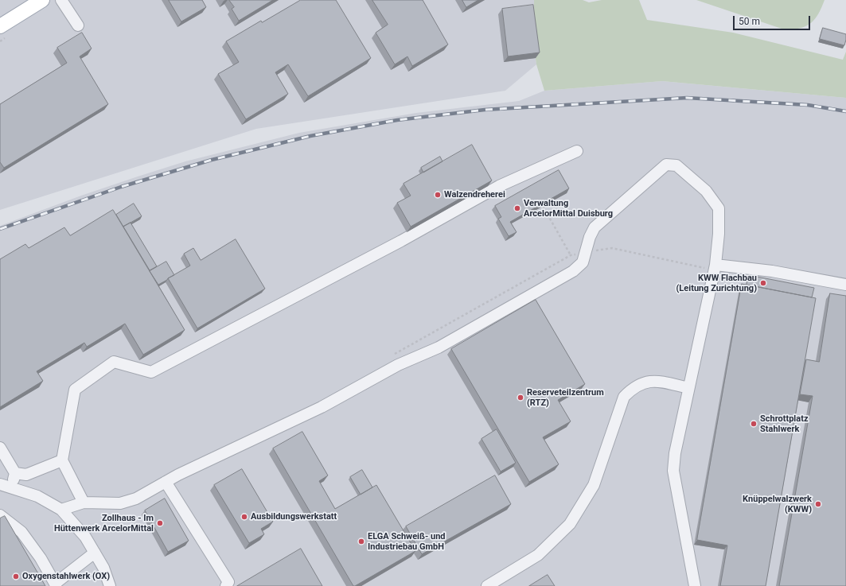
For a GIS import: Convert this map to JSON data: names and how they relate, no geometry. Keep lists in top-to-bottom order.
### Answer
{
  "places": [
    "Walzendreherei",
    "Verwaltung ArcelorMittal Duisburg",
    "KWW Flachbau (Leitung Zurichtung)",
    "Reserveteilzentrum (RTZ)",
    "Schrottplatz Stahlwerk",
    "Knüppelwalzwerk (KWW)",
    "Ausbildungswerkstatt",
    "Zollhaus - Im Hüttenwerk ArcelorMittal",
    "ELGA Schweiß- und Industriebau GmbH",
    "Oxygenstahlwerk (OX)"
  ],
  "scale_bar": "50 m"
}
